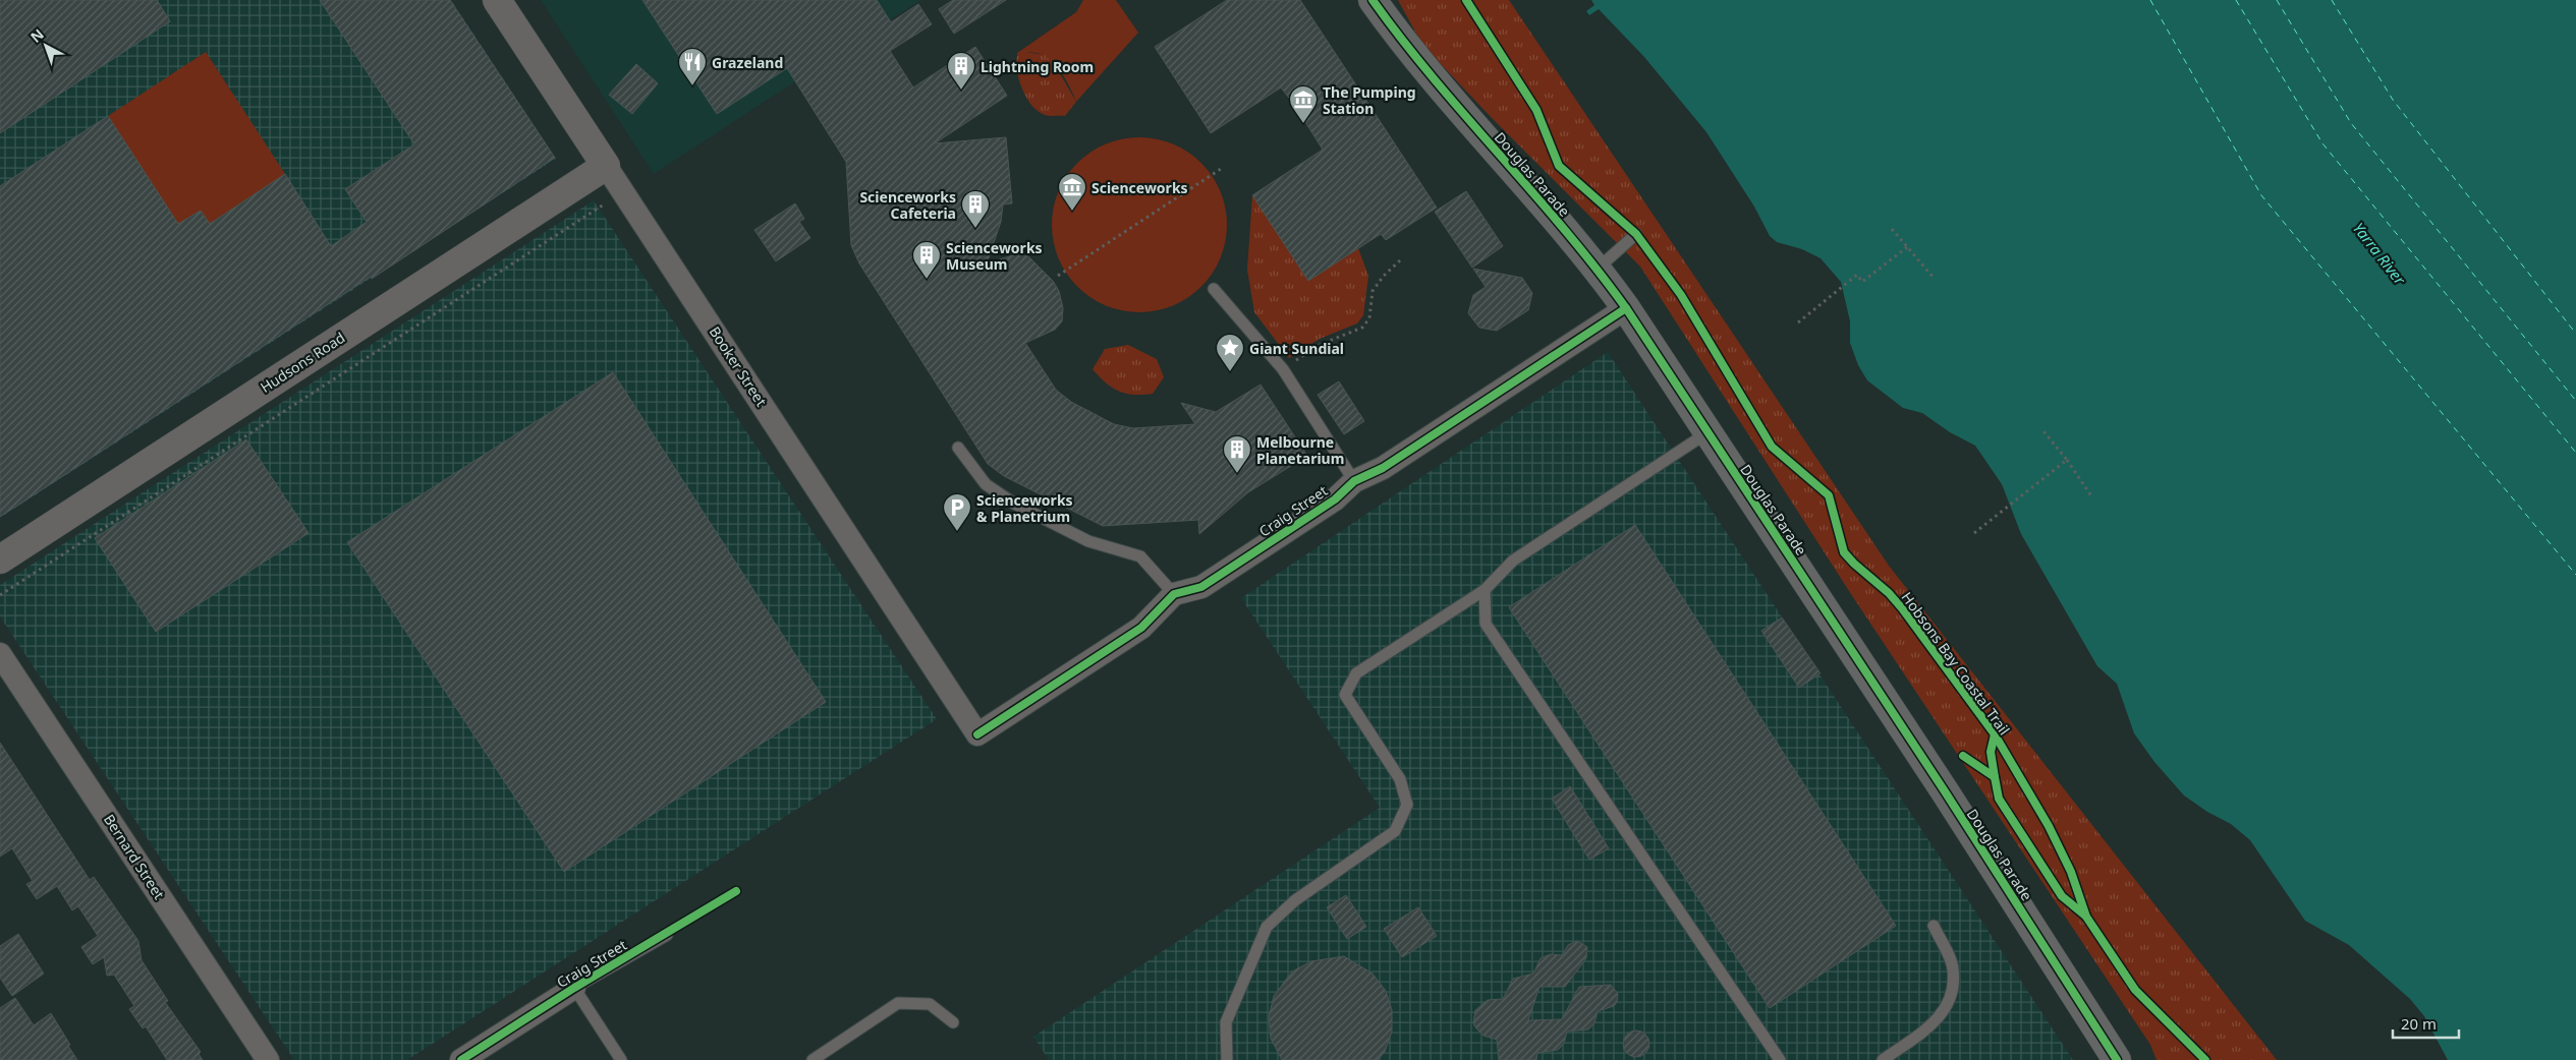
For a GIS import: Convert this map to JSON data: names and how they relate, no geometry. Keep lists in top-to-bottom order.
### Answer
{
  "streets": {
    "main road": ["Douglas Parade"],
    "street": [
      "Hudsons Road",
      "Booker Street",
      "Craig Street",
      "Bernard Street"
    ],
    "cycle path": ["Hobsons Bay Coastal Trail"]
  },
  "crossings": [
    ["Douglas Parade", "Craig Street"],
    ["Hudsons Road", "Booker Street"],
    ["Booker Street", "Craig Street"]
  ],
  "water": ["Yarra River"],
  "places": {
    "restaurant": ["Grazeland"],
    "building": [
      "Lightning Room",
      "Scienceworks Cafeteria",
      "Scienceworks Museum",
      "Melbourne Planetarium"
    ],
    "museum": ["The Pumping Station", "Scienceworks"],
    "place": ["Giant Sundial"],
    "parking": ["Scienceworks & Planetrium"]
  },
  "scale_bar": "20 m",
  "north": "top left"
}
